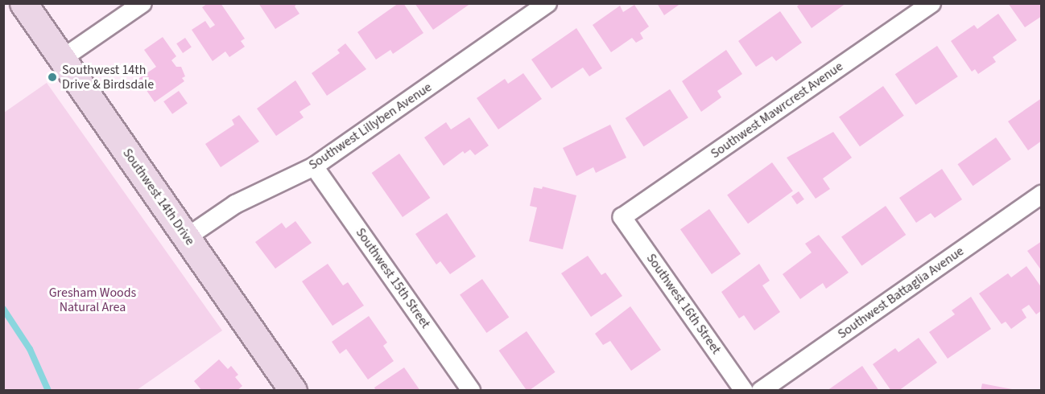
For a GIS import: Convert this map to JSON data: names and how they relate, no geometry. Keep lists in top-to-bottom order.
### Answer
{
  "streets": {
    "street": [
      "Southwest Mawrcrest Avenue",
      "Southwest Lillyben Avenue",
      "Southwest 14th Drive",
      "Southwest 15th Street",
      "Southwest Battaglia Avenue",
      "Southwest 16th Street"
    ]
  },
  "crossings": [
    ["Southwest Mawrcrest Avenue", "Southwest 16th Street"],
    ["Southwest Lillyben Avenue", "Southwest 14th Drive"],
    ["Southwest Lillyben Avenue", "Southwest 15th Street"]
  ],
  "parks": ["Gresham Woods Natural Area"],
  "places": ["Southwest 14th Drive & Birdsdale"]
}
